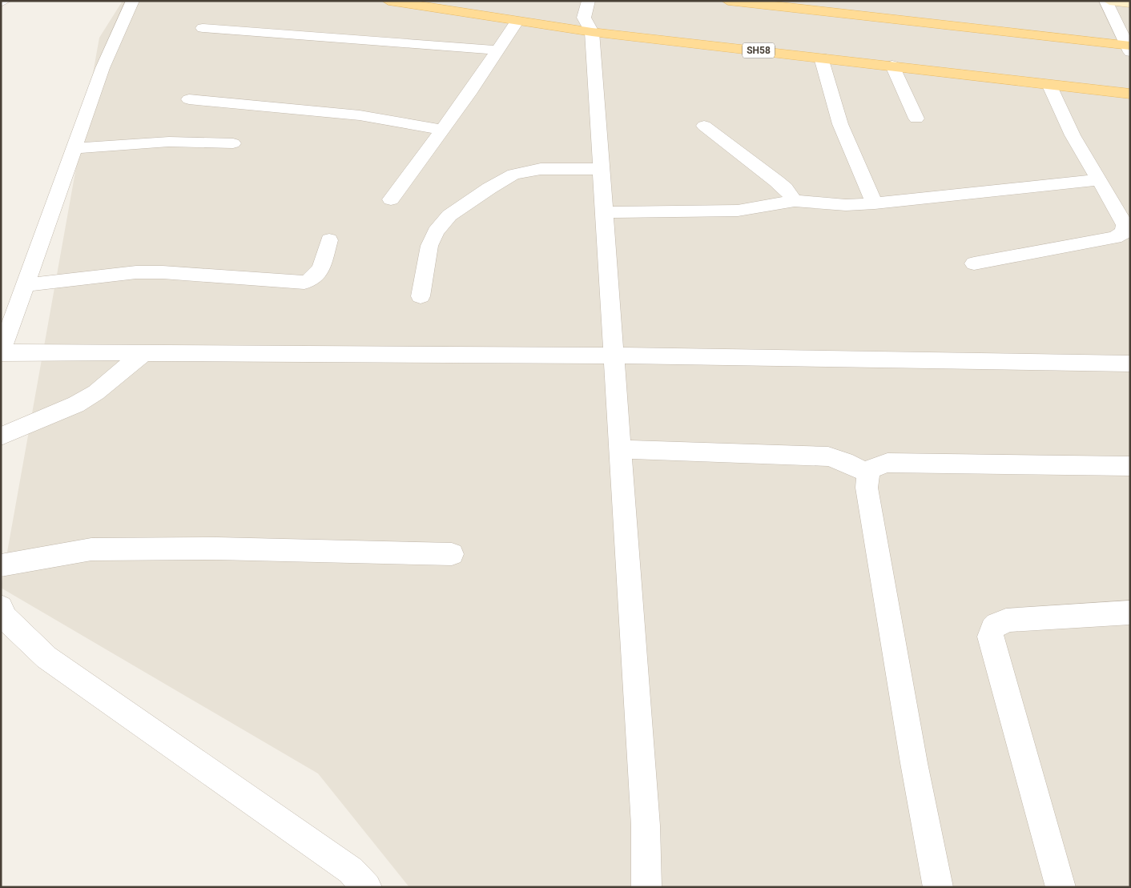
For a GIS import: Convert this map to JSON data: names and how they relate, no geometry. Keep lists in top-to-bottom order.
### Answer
{
  "streets": {
    "main road": ["SH58"]
  }
}
